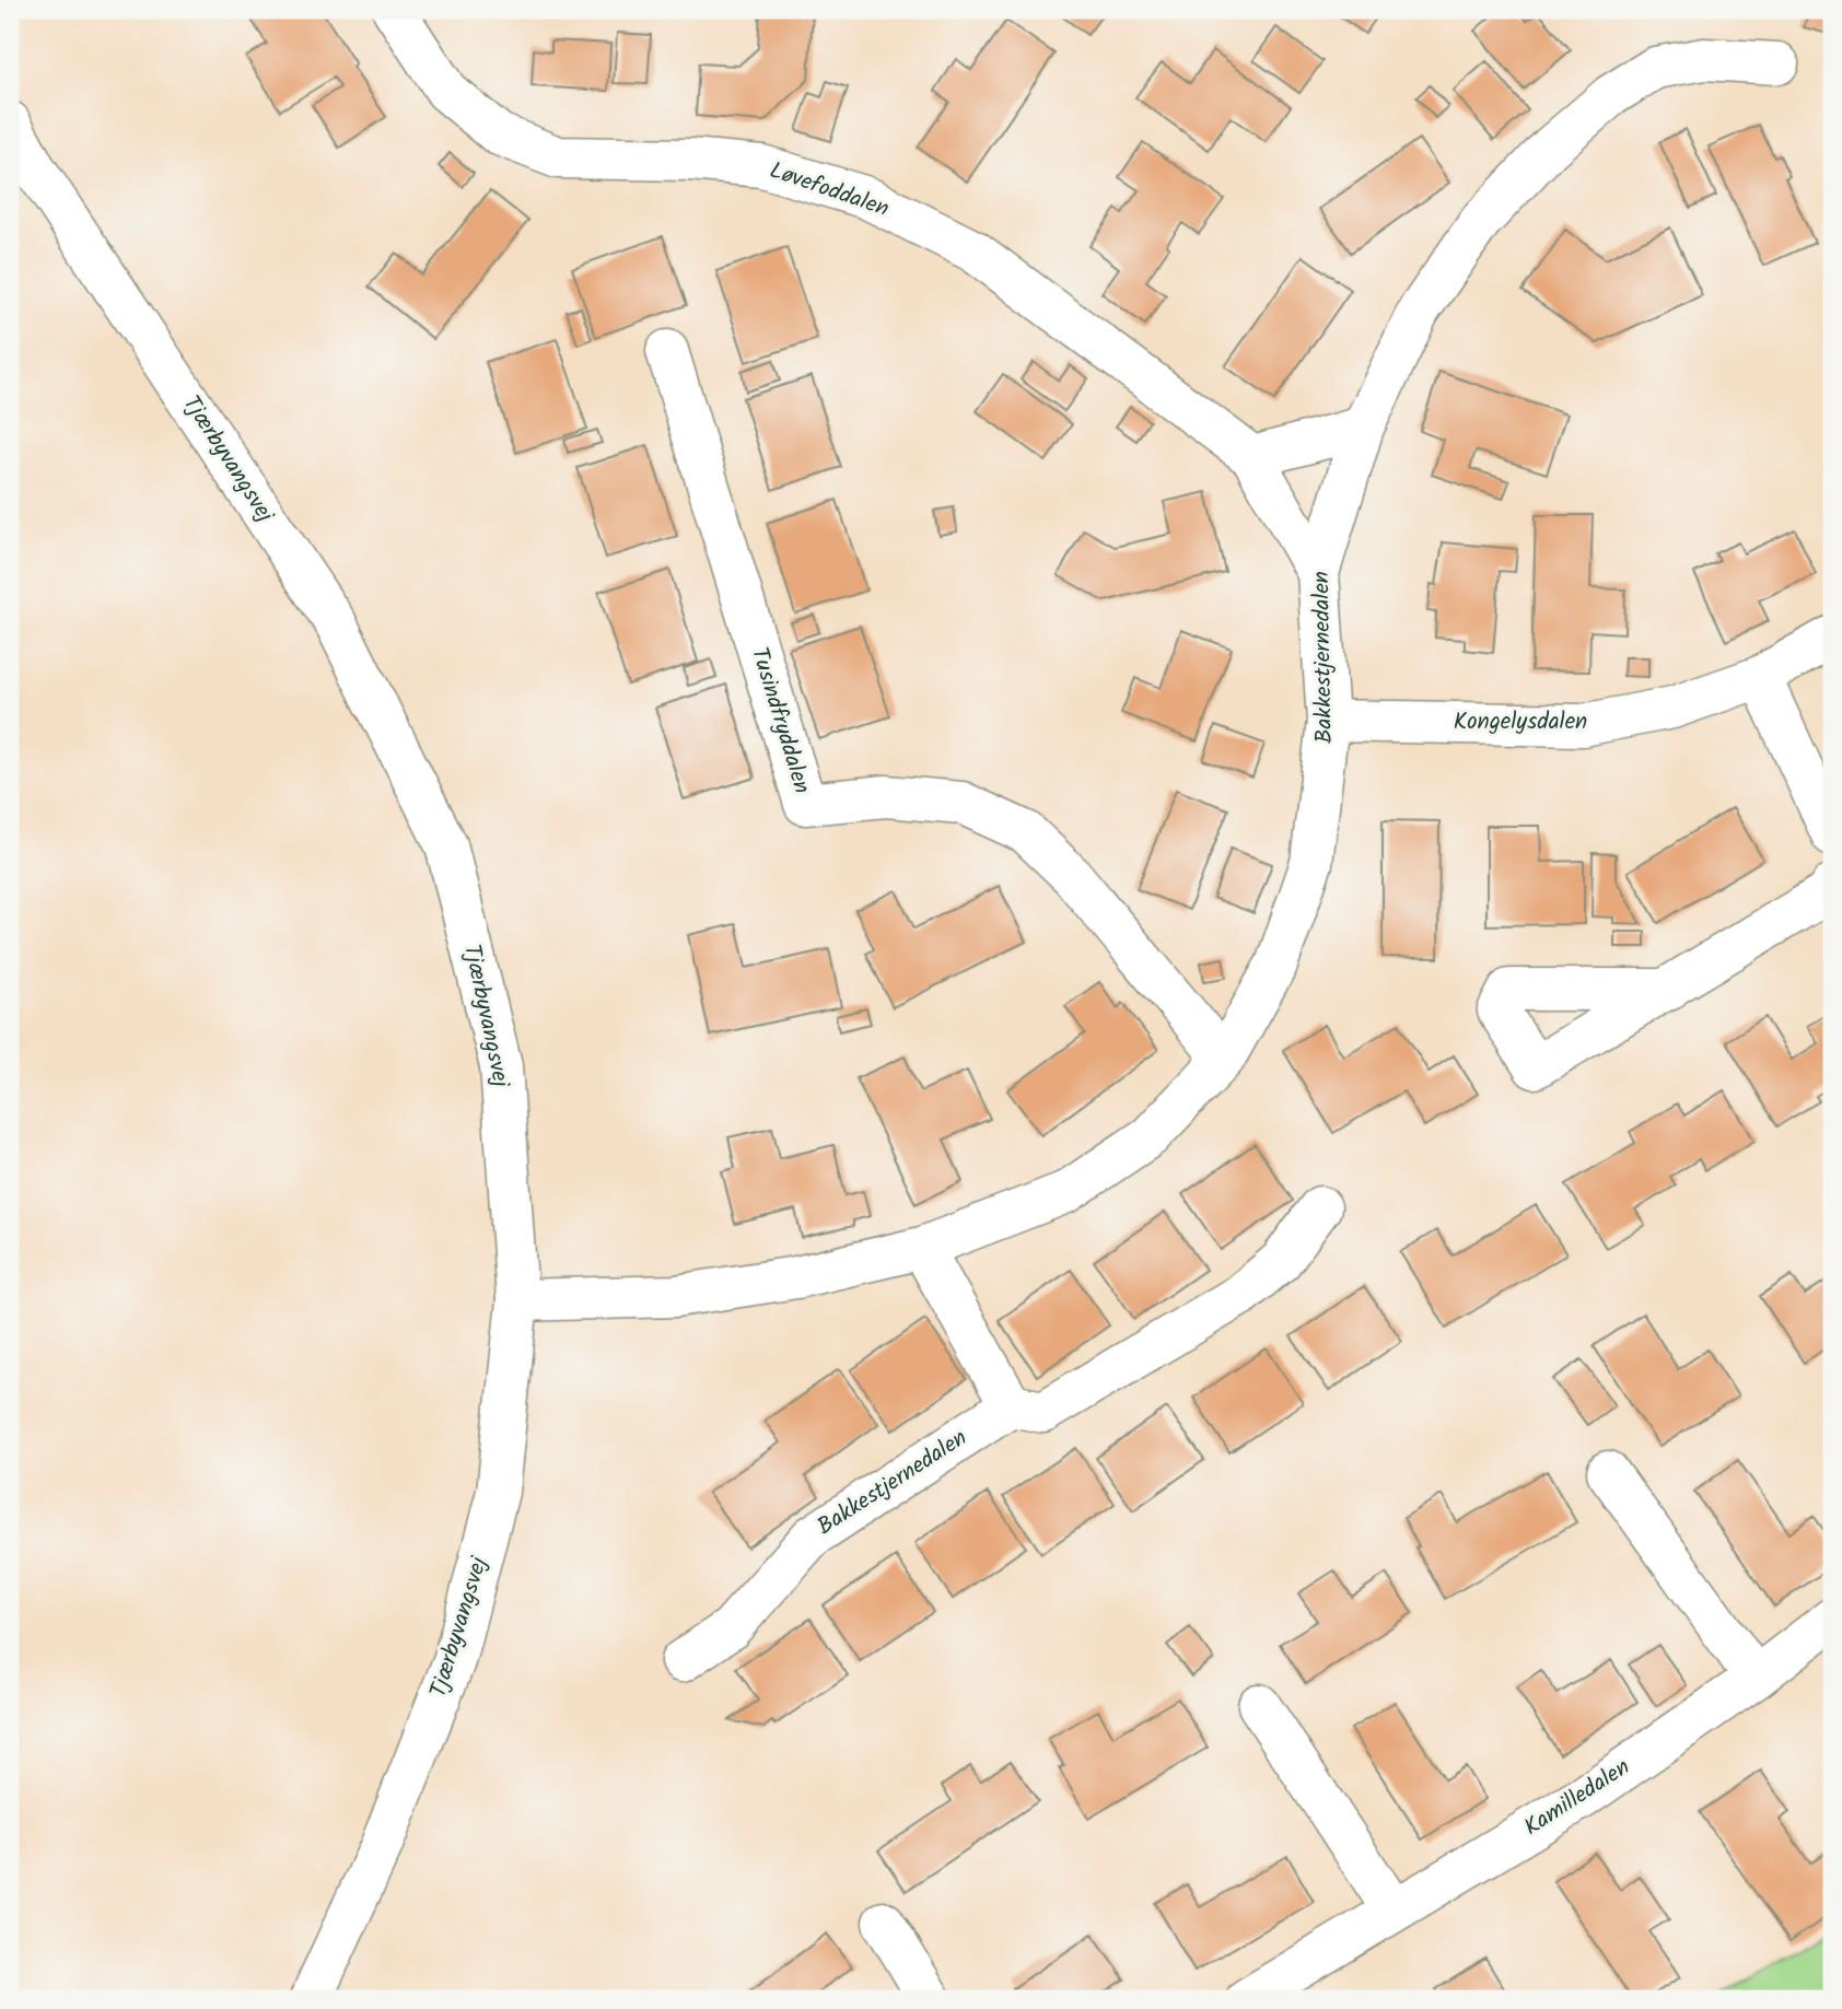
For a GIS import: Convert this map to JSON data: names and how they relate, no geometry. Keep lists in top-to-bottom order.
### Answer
{
  "streets": {
    "street": [
      "Løvefoddalen",
      "Tjærbyvangsvej",
      "Bakkestjernedalen",
      "Tusindfryddalen",
      "Kongelysdalen",
      "Kamilledalen"
    ]
  },
  "crossings": [
    ["Løvefoddalen", "Bakkestjernedalen"],
    ["Tjærbyvangsvej", "Bakkestjernedalen"],
    ["Bakkestjernedalen", "Tusindfryddalen"],
    ["Bakkestjernedalen", "Kongelysdalen"]
  ]
}
